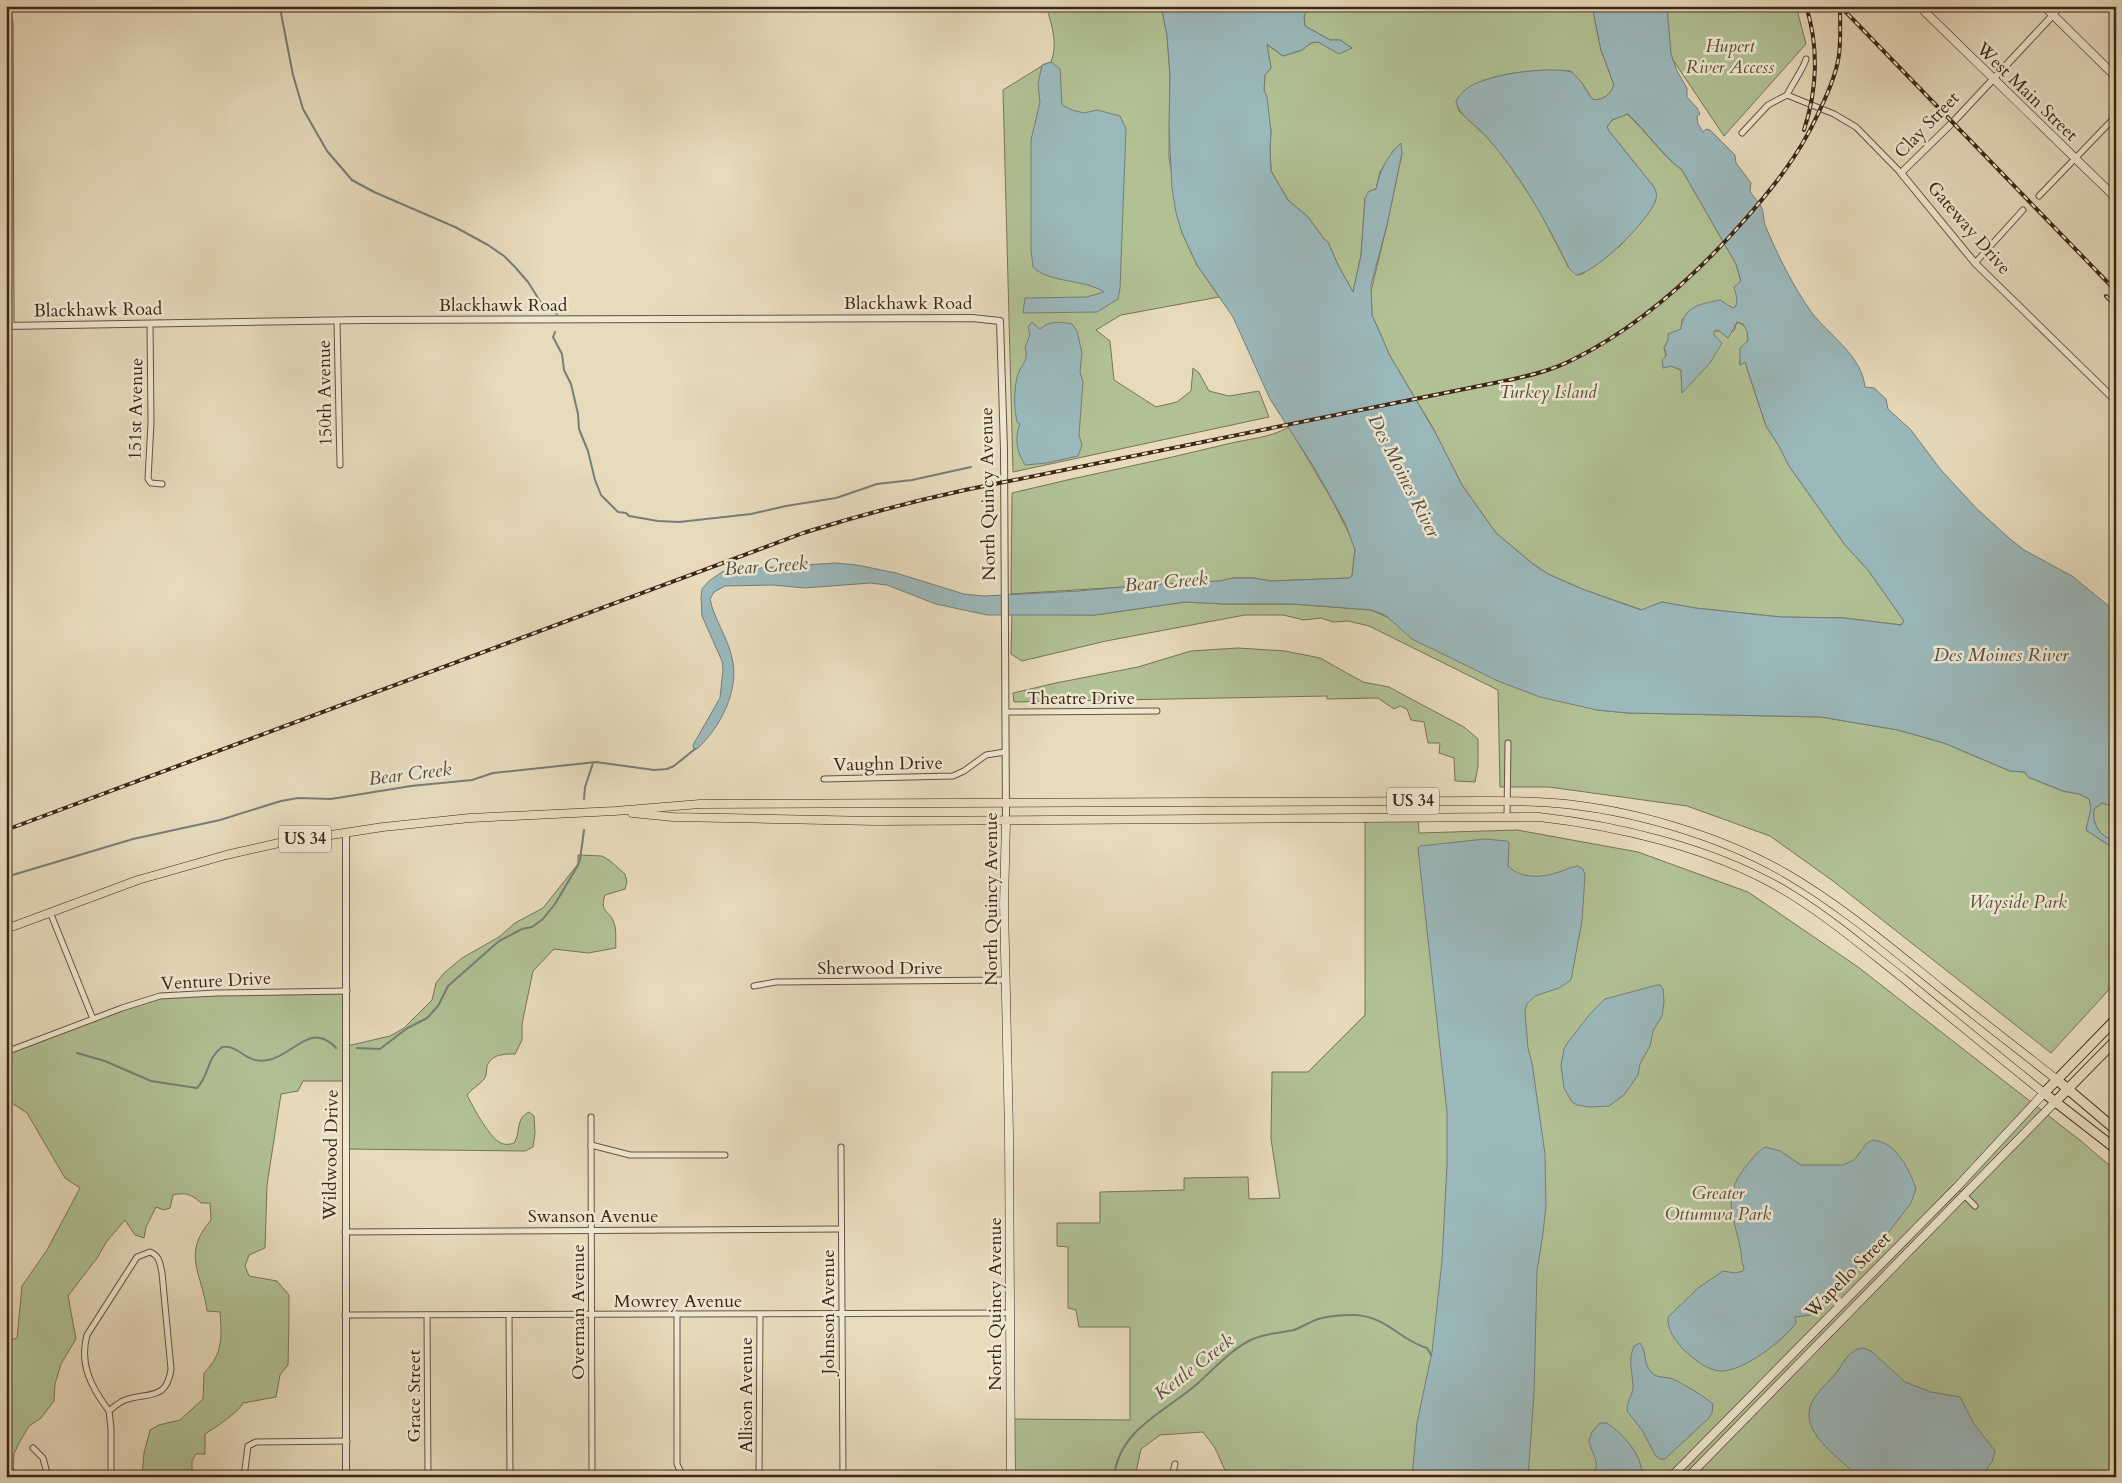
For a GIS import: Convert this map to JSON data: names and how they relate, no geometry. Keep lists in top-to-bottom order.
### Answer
{
  "streets": {
    "highway": ["US 34"],
    "main road": ["West Main Street", "North Quincy Avenue", "Wapello Street"],
    "street": [
      "Clay Street",
      "Gateway Drive",
      "Blackhawk Road",
      "150th Avenue",
      "151st Avenue",
      "Theatre Drive",
      "Vaughn Drive",
      "Sherwood Drive",
      "Venture Drive",
      "Wildwood Drive",
      "Swanson Avenue",
      "Mowrey Avenue",
      "Overman Avenue",
      "Johnson Avenue",
      "Allison Avenue",
      "Grace Street"
    ]
  },
  "crossings": [
    ["West Main Street", "Clay Street"],
    ["Clay Street", "Gateway Drive"],
    ["Blackhawk Road", "150th Avenue"],
    ["Blackhawk Road", "151st Avenue"],
    ["Blackhawk Road", "North Quincy Avenue"],
    ["North Quincy Avenue", "Theatre Drive"],
    ["North Quincy Avenue", "Vaughn Drive"],
    ["North Quincy Avenue", "US 34"],
    ["North Quincy Avenue", "Sherwood Drive"],
    ["North Quincy Avenue", "Mowrey Avenue"],
    ["US 34", "Wildwood Drive"],
    ["US 34", "Wapello Street"],
    ["Venture Drive", "Wildwood Drive"],
    ["Wildwood Drive", "Swanson Avenue"],
    ["Wildwood Drive", "Mowrey Avenue"],
    ["Swanson Avenue", "Overman Avenue"],
    ["Swanson Avenue", "Johnson Avenue"],
    ["Mowrey Avenue", "Overman Avenue"],
    ["Mowrey Avenue", "Johnson Avenue"],
    ["Mowrey Avenue", "Allison Avenue"],
    ["Mowrey Avenue", "Grace Street"]
  ],
  "water": ["Des Moines River", "Bear Creek", "Kettle Creek"],
  "parks": [
    "Hupert River Access",
    "Turkey Island",
    "Wayside Park",
    "Greater Ottumwa Park"
  ]
}
